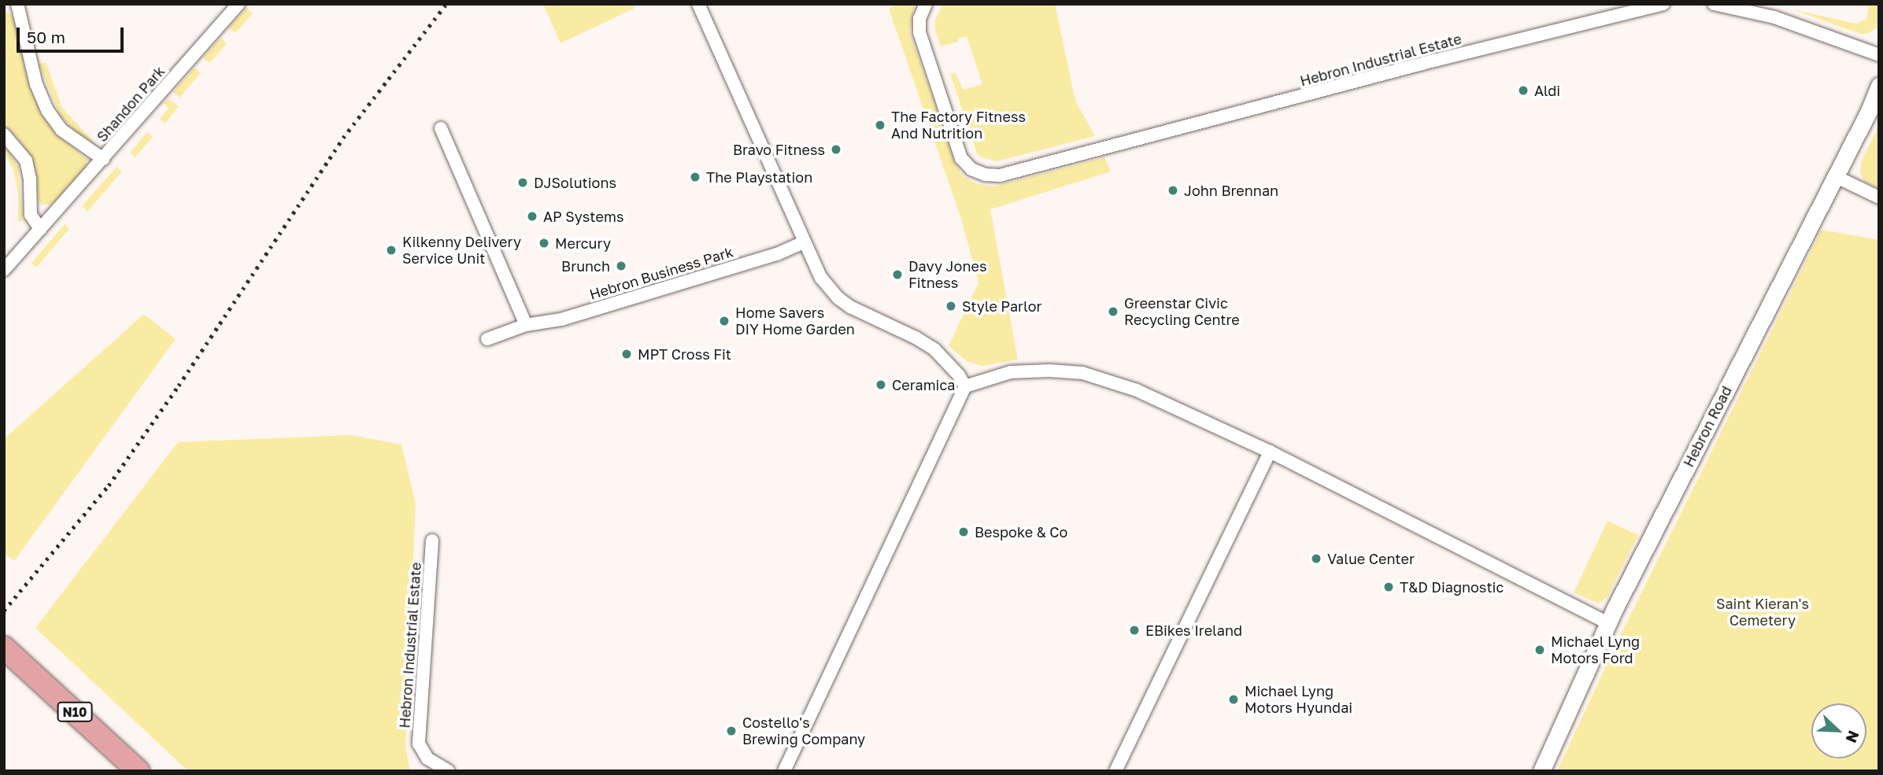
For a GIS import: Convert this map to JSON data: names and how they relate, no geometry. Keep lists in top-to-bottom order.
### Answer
{
  "streets": {
    "highway": ["N10"],
    "street": [
      "Hebron Industrial Estate",
      "Shandon Park",
      "Hebron Business Park",
      "Hebron Road"
    ]
  },
  "parks": ["Saint Kieran's Cemetery"],
  "places": [
    "Aldi",
    "The Factory Fitness And Nutrition",
    "Bravo Fitness",
    "The Playstation",
    "DJSolutions",
    "John Brennan",
    "AP Systems",
    "Mercury",
    "Kilkenny Delivery Service Unit",
    "Brunch",
    "Davy Jones Fitness",
    "Style Parlor",
    "Greenstar Civic Recycling Centre",
    "Home Savers DIY Home Garden",
    "MPT Cross Fit",
    "Ceramica",
    "Bespoke & Co",
    "Value Center",
    "T&D Diagnostic",
    "EBikes Ireland",
    "Michael Lyng Motors Ford",
    "Michael Lyng Motors Hyundai",
    "Costello's Brewing Company"
  ],
  "scale_bar": "50 m",
  "north": "bottom right"
}
